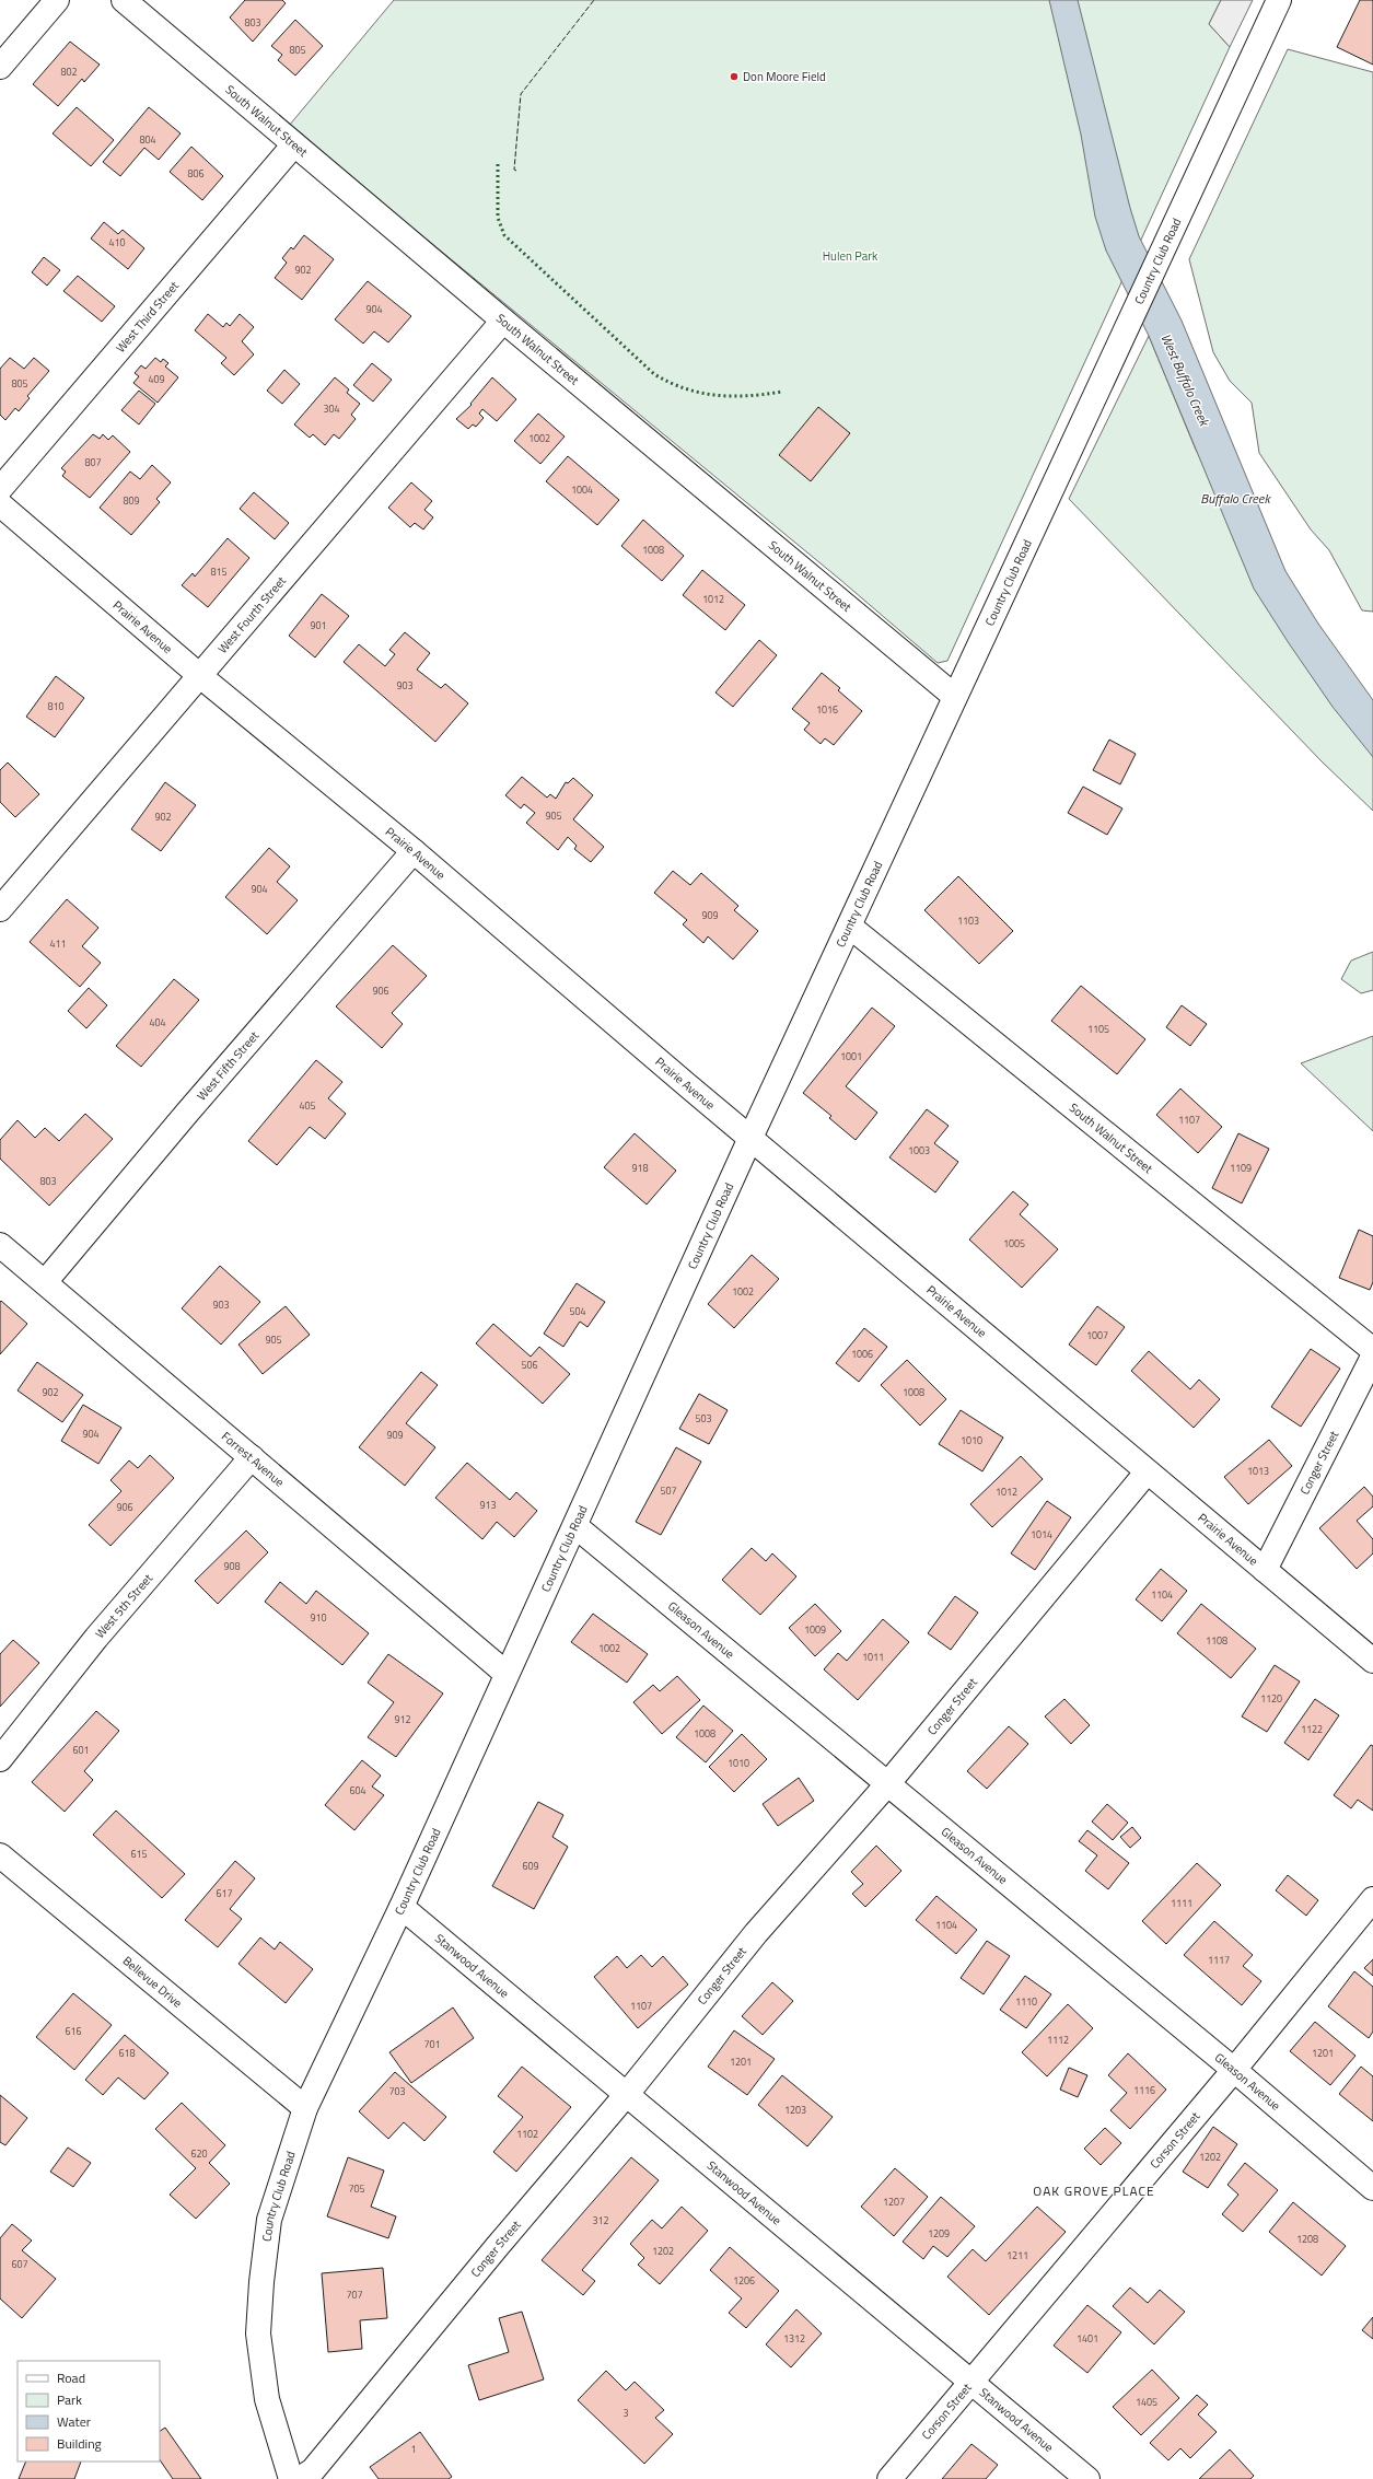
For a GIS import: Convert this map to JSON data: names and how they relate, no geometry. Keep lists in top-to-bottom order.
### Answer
{
  "streets": {
    "street": [
      "South Walnut Street",
      "Country Club Road",
      "West Third Street",
      "West Fourth Street",
      "Prairie Avenue",
      "West Fifth Street",
      "Forrest Avenue",
      "Conger Street",
      "West 5th Street",
      "Gleason Avenue",
      "Stanwood Avenue",
      "Bellevue Drive",
      "Corson Street"
    ]
  },
  "crossings": [
    ["South Walnut Street", "Country Club Road"],
    ["South Walnut Street", "West Third Street"],
    ["South Walnut Street", "West Fourth Street"],
    ["Country Club Road", "Prairie Avenue"],
    ["Country Club Road", "Forrest Avenue"],
    ["Country Club Road", "Gleason Avenue"],
    ["Country Club Road", "Stanwood Avenue"],
    ["Country Club Road", "Bellevue Drive"],
    ["West Fourth Street", "Prairie Avenue"],
    ["Prairie Avenue", "West Fifth Street"],
    ["Prairie Avenue", "Conger Street"],
    ["West Fifth Street", "Forrest Avenue"],
    ["Forrest Avenue", "West 5th Street"],
    ["Conger Street", "Gleason Avenue"],
    ["Conger Street", "Stanwood Avenue"],
    ["Gleason Avenue", "Corson Street"],
    ["Stanwood Avenue", "Corson Street"]
  ],
  "districts": ["OAK GROVE PLACE"],
  "water": ["West Buffalo Creek", "Buffalo Creek"],
  "parks": ["Hulen Park"],
  "places": ["Don Moore Field"],
  "house_numbers": [
    "803",
    "805",
    "802",
    "804",
    "806",
    "410",
    "902",
    "904",
    "409",
    "805",
    "304",
    "1002",
    "807",
    "1004",
    "809",
    "1008",
    "815",
    "1012",
    "901",
    "903",
    "810",
    "1016",
    "905",
    "902",
    "904",
    "909",
    "1103",
    "411",
    "906",
    "404",
    "1105",
    "1001",
    "405",
    "1107",
    "1003",
    "918",
    "1109",
    "803",
    "1005",
    "1002",
    "903",
    "504",
    "1007",
    "905",
    "1006",
    "506",
    "902",
    "1008",
    "503",
    "904",
    "909",
    "1010",
    "1013",
    "507",
    "1012",
    "913",
    "906",
    "1014",
    "908",
    "1104",
    "910",
    "1009",
    "1108",
    "1002",
    "1011",
    "1120",
    "912",
    "1122",
    "1008",
    "601",
    "1010",
    "604",
    "615",
    "609",
    "617",
    "1111",
    "1104",
    "1117",
    "1110",
    "1107",
    "616",
    "1112",
    "701",
    "618",
    "1201",
    "1201",
    "1116",
    "703",
    "1203",
    "1102",
    "620",
    "1202",
    "705",
    "1207",
    "312",
    "1209",
    "1208",
    "1202",
    "1211",
    "607",
    "1206",
    "707",
    "1312",
    "1401",
    "1405",
    "3",
    "1"
  ],
  "legend": [
    "Road",
    "Park",
    "Water",
    "Building"
  ]
}
